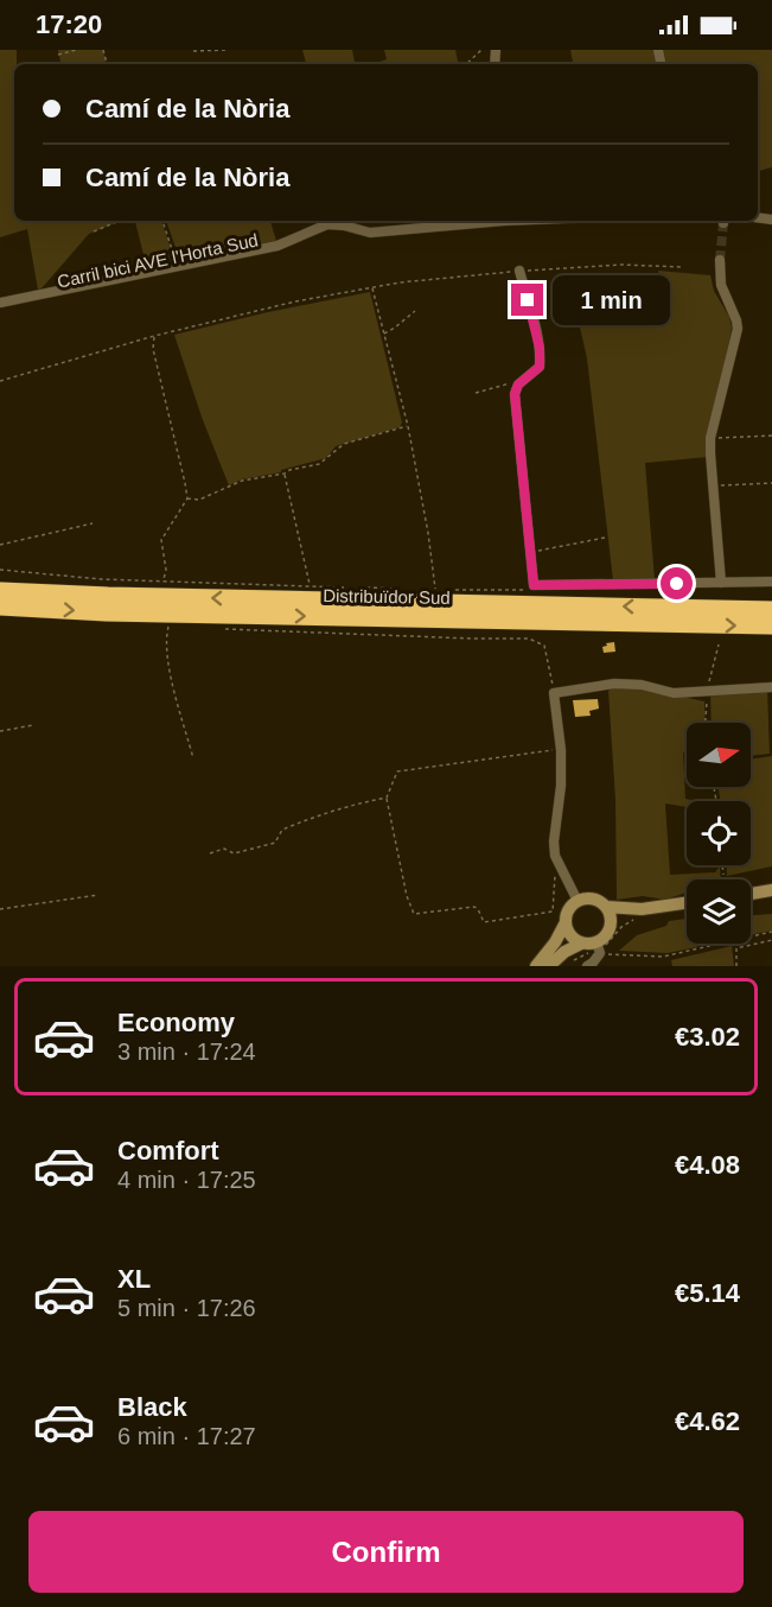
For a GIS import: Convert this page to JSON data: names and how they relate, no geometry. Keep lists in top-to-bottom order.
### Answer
{
  "streets": {
    "highway": ["Distribuïdor Sud"]
  },
  "north": "right",
  "page": {
    "status": "17:20",
    "banner": ["Camí de la Nòria", "Camí de la Nòria"],
    "bubble": "1 min",
    "list": [
      {
        "name": "Economy",
        "note": "3 min · 17:24",
        "value": "€3.02"
      },
      {
        "name": "Comfort",
        "note": "4 min · 17:25",
        "value": "€4.08"
      },
      {
        "name": "XL",
        "note": "5 min · 17:26",
        "value": "€5.14"
      },
      {
        "name": "Black",
        "note": "6 min · 17:27",
        "value": "€4.62"
      }
    ],
    "buttons": "Confirm"
  }
}
